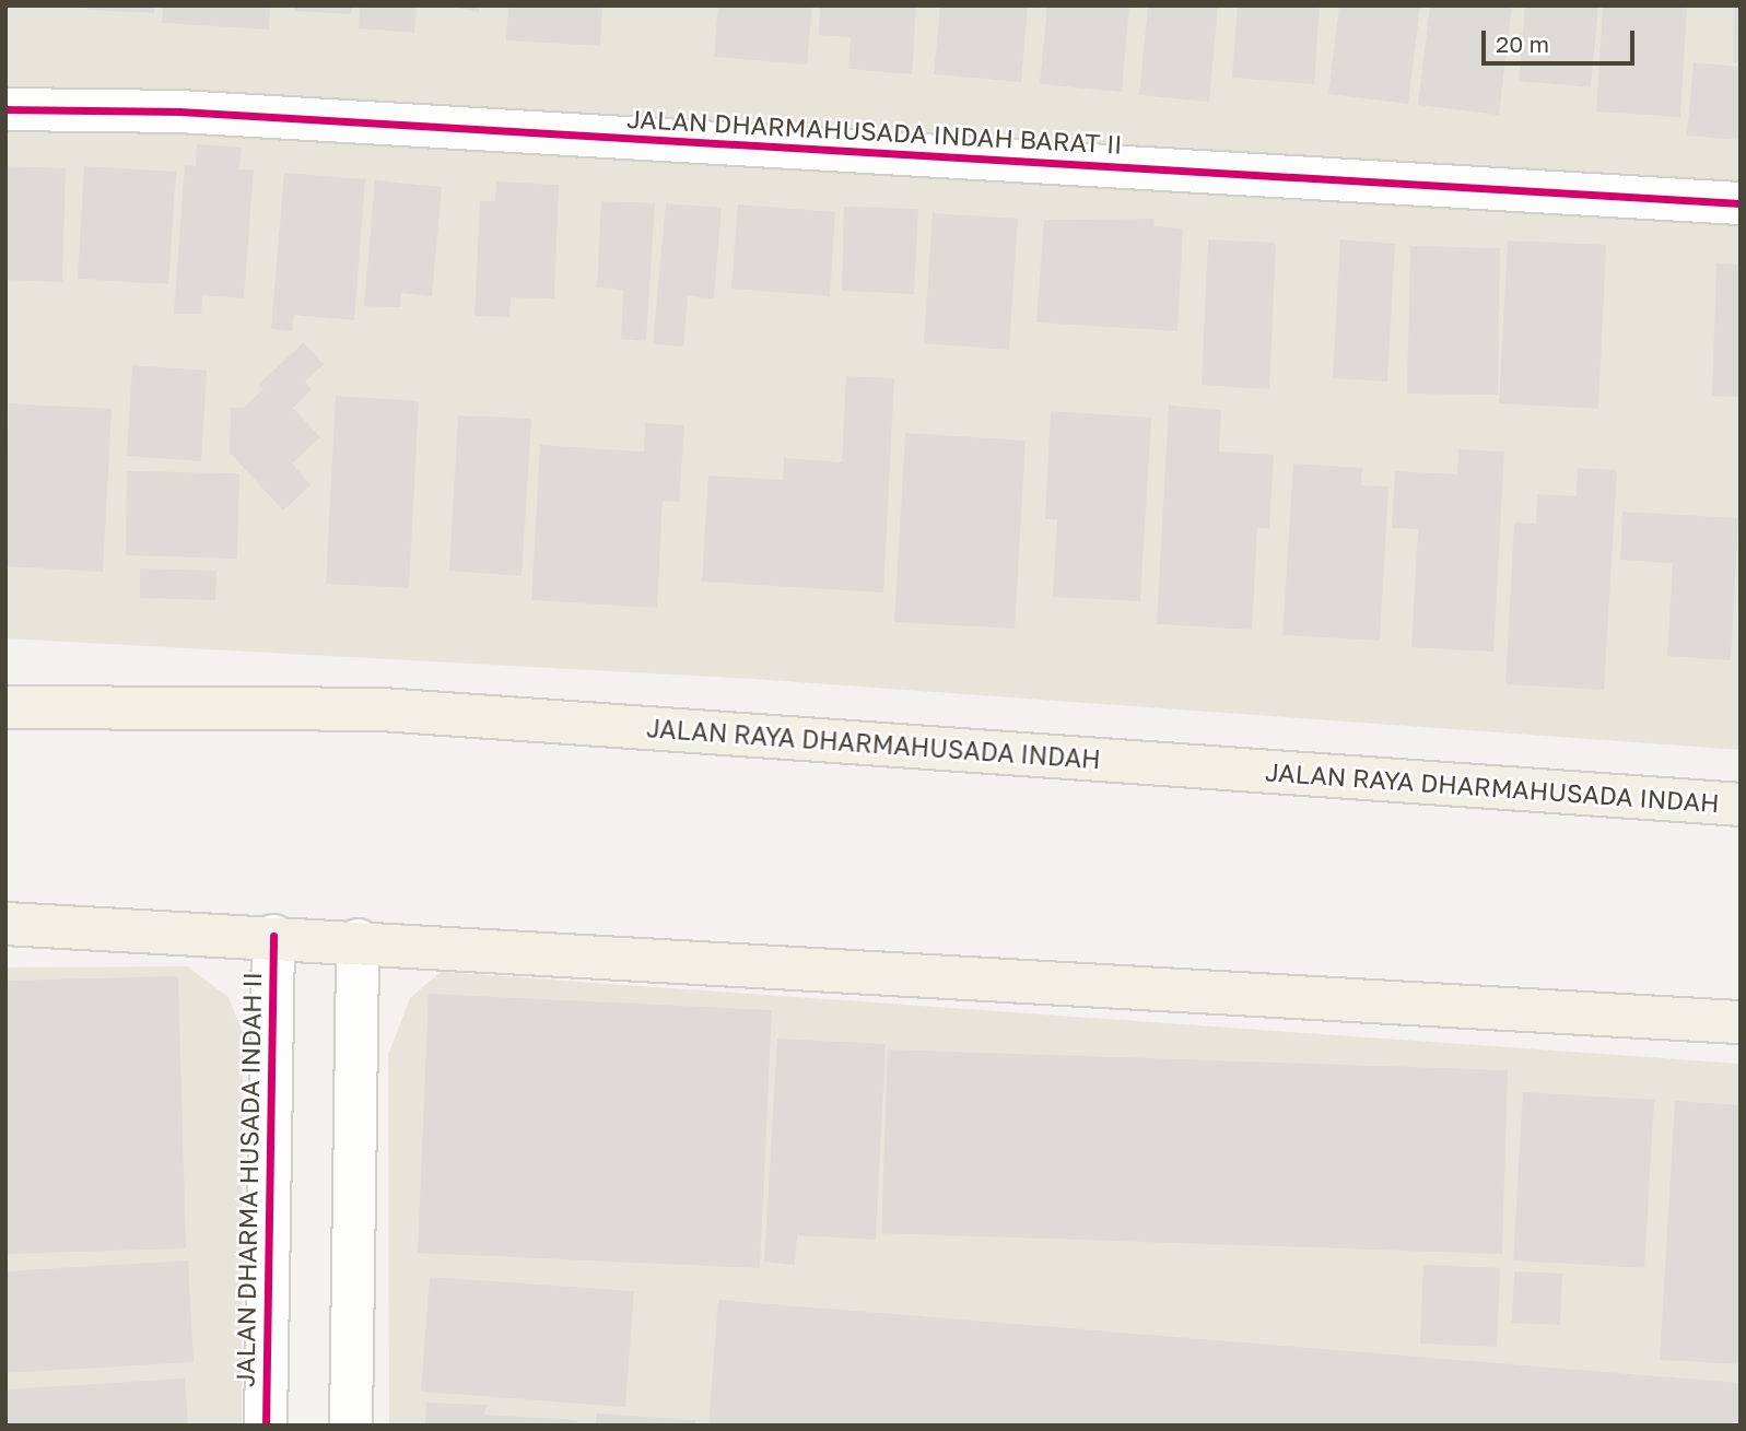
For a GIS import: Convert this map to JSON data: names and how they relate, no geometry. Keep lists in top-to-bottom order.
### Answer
{
  "streets": {
    "main road": ["JALAN RAYA DHARMAHUSADA INDAH"],
    "street": ["JALAN DHARMAHUSADA INDAH BARAT II", "JALAN DHARMA HUSADA INDAH II"]
  },
  "scale_bar": "20 m"
}
